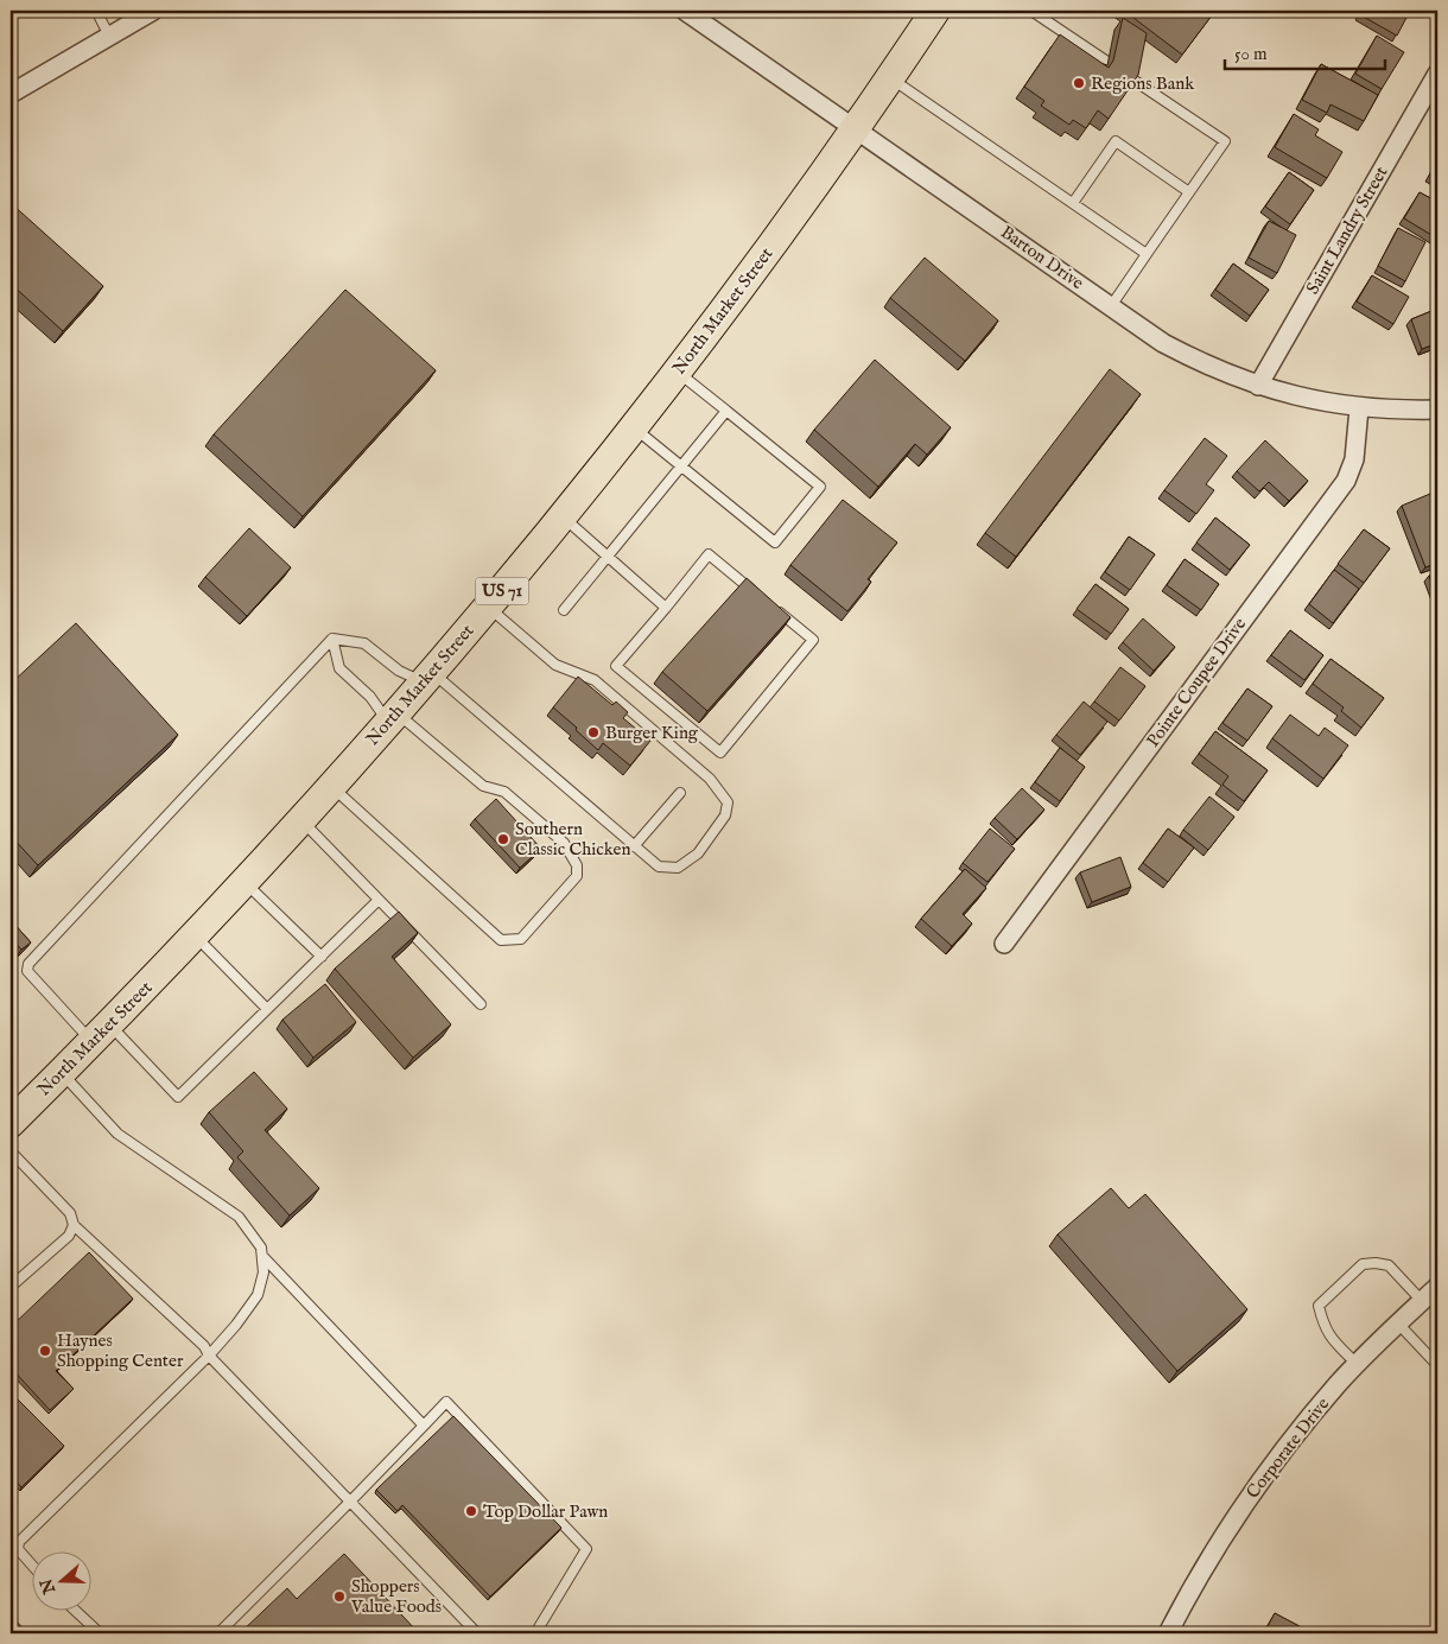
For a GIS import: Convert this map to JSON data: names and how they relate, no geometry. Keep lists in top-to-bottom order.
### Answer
{
  "streets": {
    "main road": ["North Market Street", "US 71"],
    "street": [
      "Saint Landry Street",
      "Barton Drive",
      "Pointe Coupee Drive",
      "Corporate Drive"
    ]
  },
  "crossings": [
    ["Saint Landry Street", "Barton Drive"],
    ["Barton Drive", "North Market Street"],
    ["Barton Drive", "Pointe Coupee Drive"]
  ],
  "places": [
    "Regions Bank",
    "Burger King",
    "Southern Classic Chicken",
    "Haynes Shopping Center",
    "Top Dollar Pawn",
    "Shoppers Value Foods"
  ],
  "scale_bar": "50 m",
  "north": "left"
}
